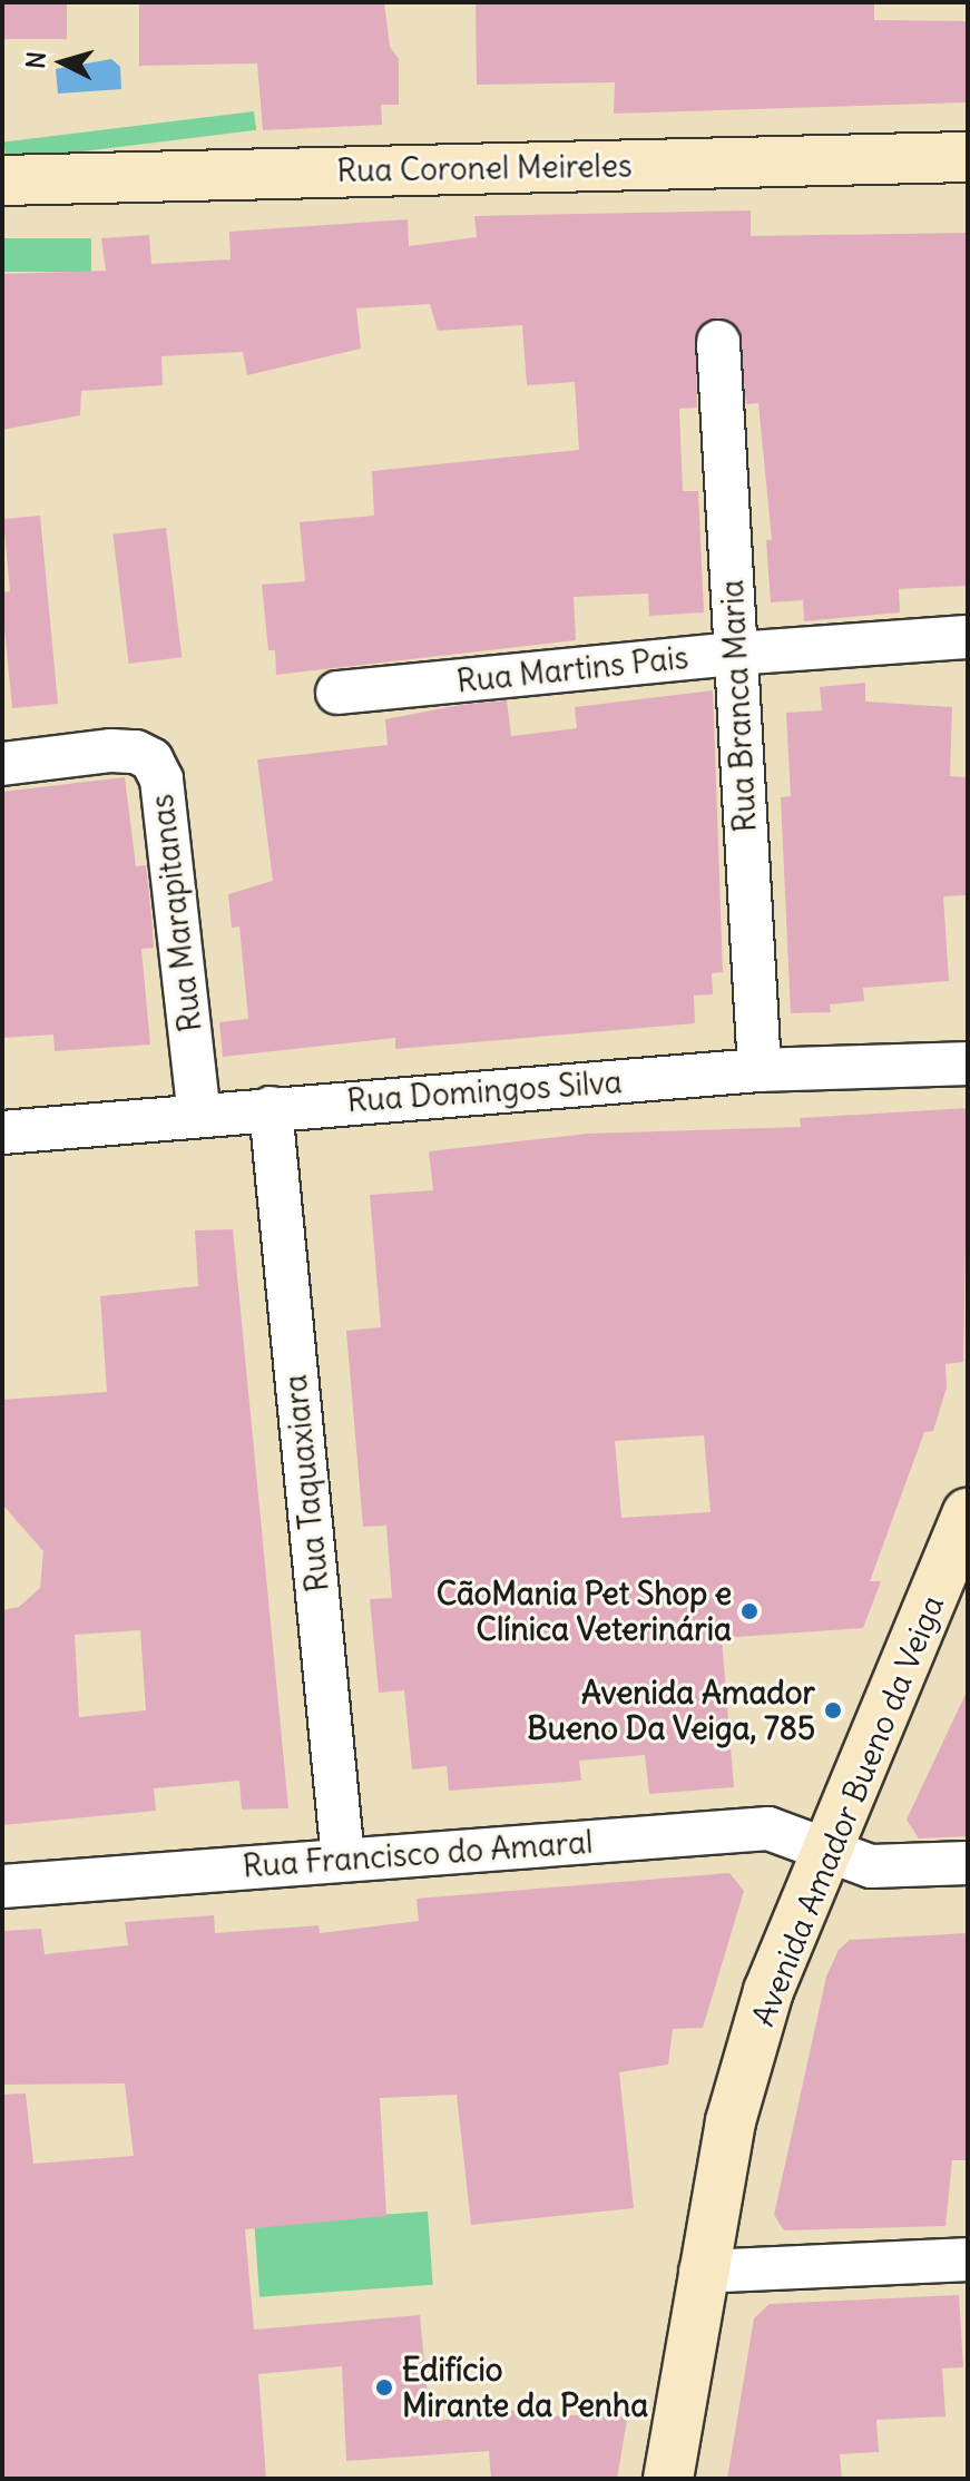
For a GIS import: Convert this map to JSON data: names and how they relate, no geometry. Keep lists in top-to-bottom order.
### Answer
{
  "streets": {
    "main road": ["Rua Coronel Meireles", "Avenida Amador Bueno da Veiga"],
    "street": [
      "Rua Martins Pais",
      "Rua Branca Maria",
      "Rua Marapitanas",
      "Rua Domingos Silva",
      "Rua Taquaxiara",
      "Rua Francisco do Amaral"
    ]
  },
  "crossings": [
    ["Rua Martins Pais", "Rua Branca Maria"],
    ["Rua Branca Maria", "Rua Domingos Silva"],
    ["Rua Marapitanas", "Rua Domingos Silva"],
    ["Rua Domingos Silva", "Rua Taquaxiara"],
    ["Rua Taquaxiara", "Rua Francisco do Amaral"],
    ["Avenida Amador Bueno da Veiga", "Rua Francisco do Amaral"]
  ],
  "places": ["CãoMania Pet Shop e Clínica Veterinária", "Avenida Amador Bueno Da Veiga, 785", "Edifício Mirante da Penha"],
  "north": "left"
}
